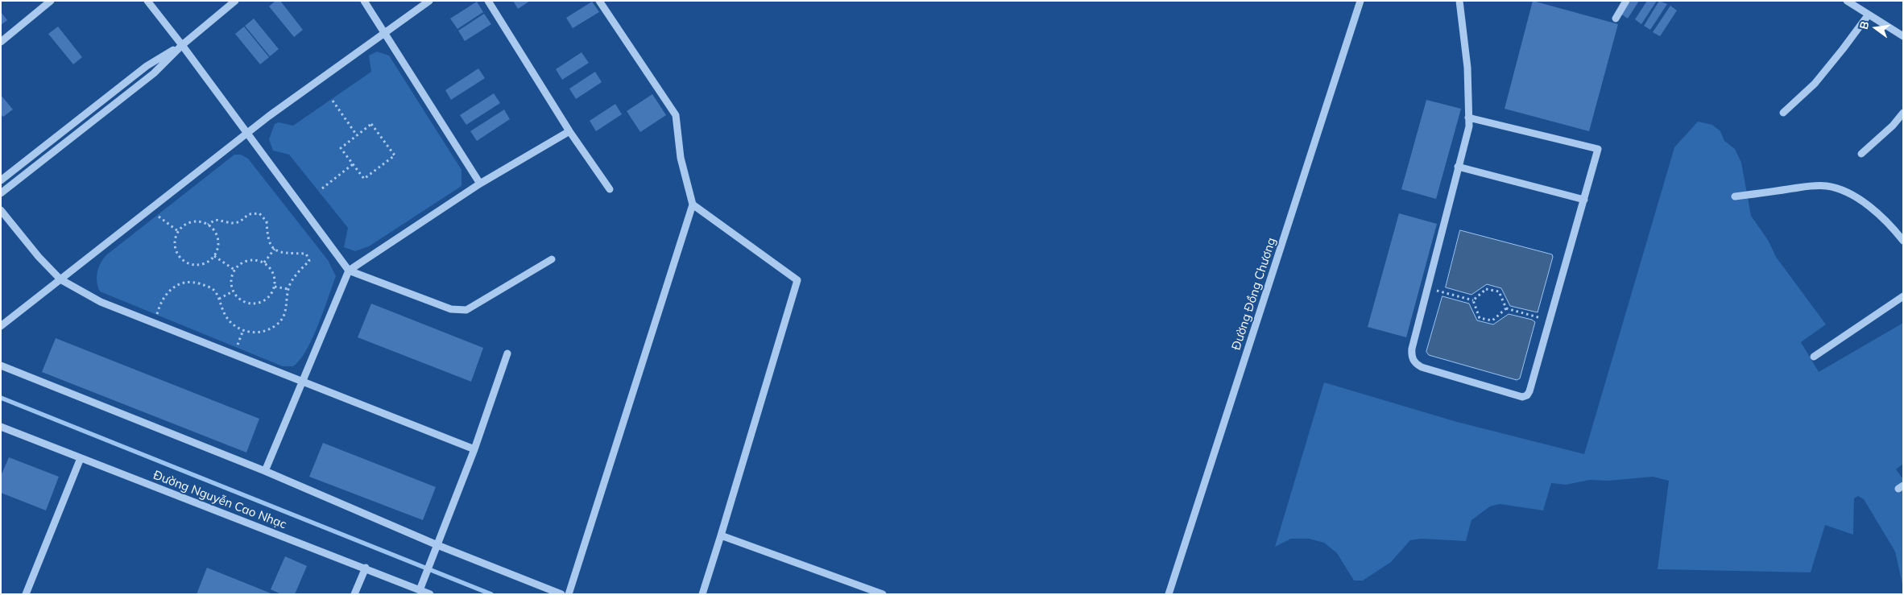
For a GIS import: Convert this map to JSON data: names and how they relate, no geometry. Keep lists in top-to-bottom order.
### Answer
{
  "streets": {
    "street": ["Đường Đồng Chương", "Đường Nguyễn Cao Nhạc"]
  },
  "north": "left"
}
